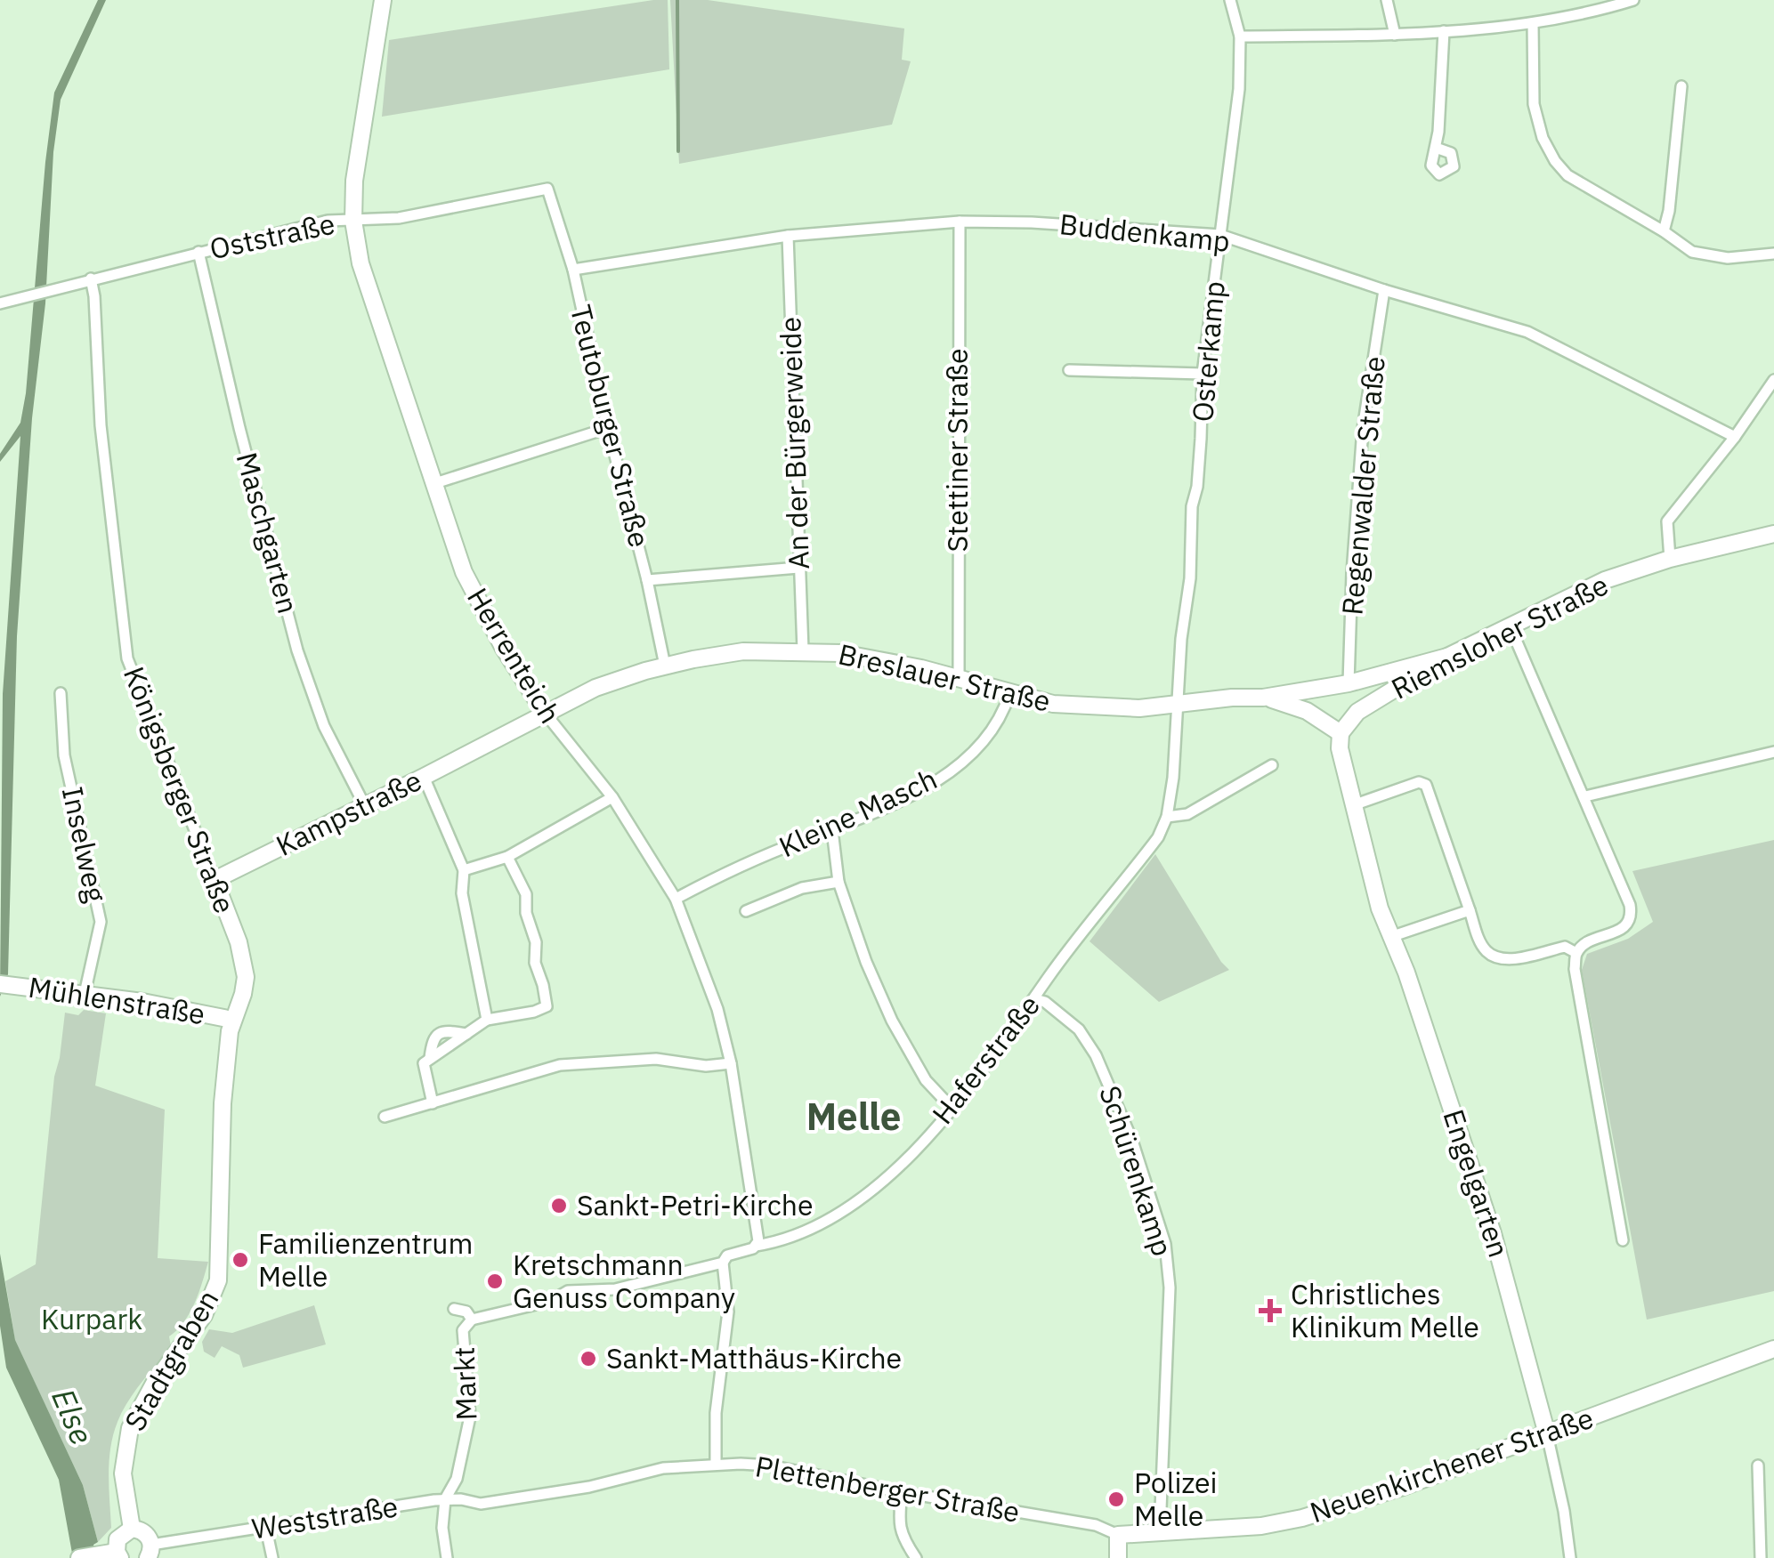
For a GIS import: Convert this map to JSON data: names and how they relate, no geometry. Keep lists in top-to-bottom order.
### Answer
{
  "streets": {
    "street": [
      "Buddenkamp",
      "Oststraße",
      "Osterkamp",
      "Teutoburger Straße",
      "An der Bürgerweide",
      "Stettiner Straße",
      "Regenwalder Straße",
      "Maschgarten",
      "Riemsloher Straße",
      "Herrenteich",
      "Breslauer Straße",
      "Königsberger Straße",
      "Kampstraße",
      "Kleine Masch",
      "Inselweg",
      "Mühlenstraße",
      "Haferstraße",
      "Schürenkamp",
      "Engelgarten",
      "Stadtgraben",
      "Markt",
      "Neuenkirchener Straße",
      "Plettenberger Straße",
      "Weststraße"
    ]
  },
  "crossings": [
    ["Buddenkamp", "Osterkamp"],
    ["Buddenkamp", "Teutoburger Straße"],
    ["Buddenkamp", "An der Bürgerweide"],
    ["Buddenkamp", "Stettiner Straße"],
    ["Buddenkamp", "Regenwalder Straße"],
    ["Oststraße", "Teutoburger Straße"],
    ["Oststraße", "Maschgarten"],
    ["Oststraße", "Herrenteich"],
    ["Oststraße", "Königsberger Straße"],
    ["Osterkamp", "Breslauer Straße"],
    ["Osterkamp", "Haferstraße"],
    ["Teutoburger Straße", "Breslauer Straße"],
    ["An der Bürgerweide", "Breslauer Straße"],
    ["Stettiner Straße", "Breslauer Straße"],
    ["Regenwalder Straße", "Breslauer Straße"],
    ["Maschgarten", "Kampstraße"],
    ["Riemsloher Straße", "Breslauer Straße"],
    ["Riemsloher Straße", "Engelgarten"],
    ["Herrenteich", "Breslauer Straße"],
    ["Herrenteich", "Kleine Masch"],
    ["Herrenteich", "Haferstraße"],
    ["Breslauer Straße", "Kampstraße"],
    ["Breslauer Straße", "Kleine Masch"],
    ["Breslauer Straße", "Haferstraße"],
    ["Breslauer Straße", "Engelgarten"],
    ["Königsberger Straße", "Kampstraße"],
    ["Königsberger Straße", "Mühlenstraße"],
    ["Königsberger Straße", "Stadtgraben"],
    ["Inselweg", "Mühlenstraße"],
    ["Mühlenstraße", "Stadtgraben"],
    ["Haferstraße", "Schürenkamp"],
    ["Schürenkamp", "Neuenkirchener Straße"],
    ["Engelgarten", "Neuenkirchener Straße"],
    ["Markt", "Plettenberger Straße"],
    ["Markt", "Weststraße"],
    ["Neuenkirchener Straße", "Plettenberger Straße"],
    ["Plettenberger Straße", "Weststraße"]
  ],
  "districts": ["Melle"],
  "water": ["Else"],
  "parks": ["Kurpark"],
  "places": {
    "other": [
      "Sankt-Petri-Kirche",
      "Familienzentrum Melle",
      "Kretschmann Genuss Company",
      "Sankt-Matthäus-Kirche",
      "Polizei Melle"
    ],
    "health": ["Christliches Klinikum Melle"]
  }
}
